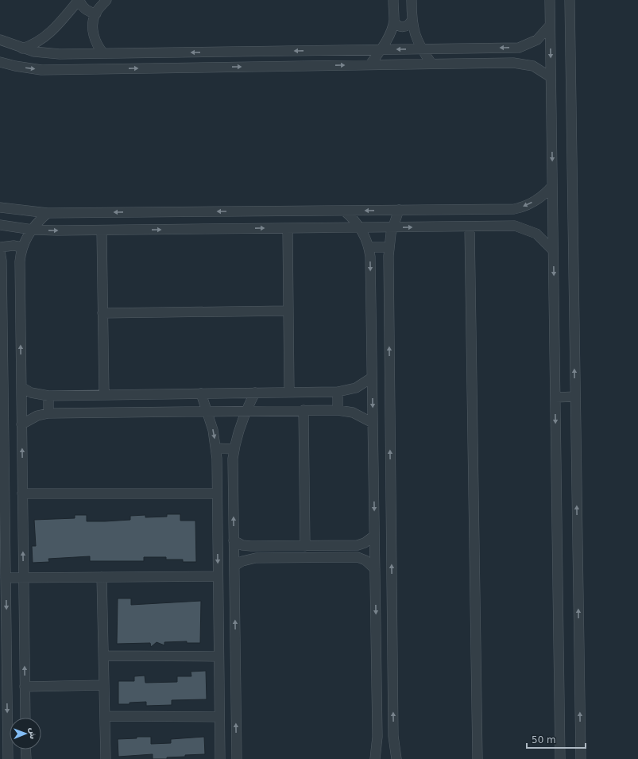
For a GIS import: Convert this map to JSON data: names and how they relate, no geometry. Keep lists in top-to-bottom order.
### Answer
{
  "scale_bar": "50 m",
  "north": "right"
}
